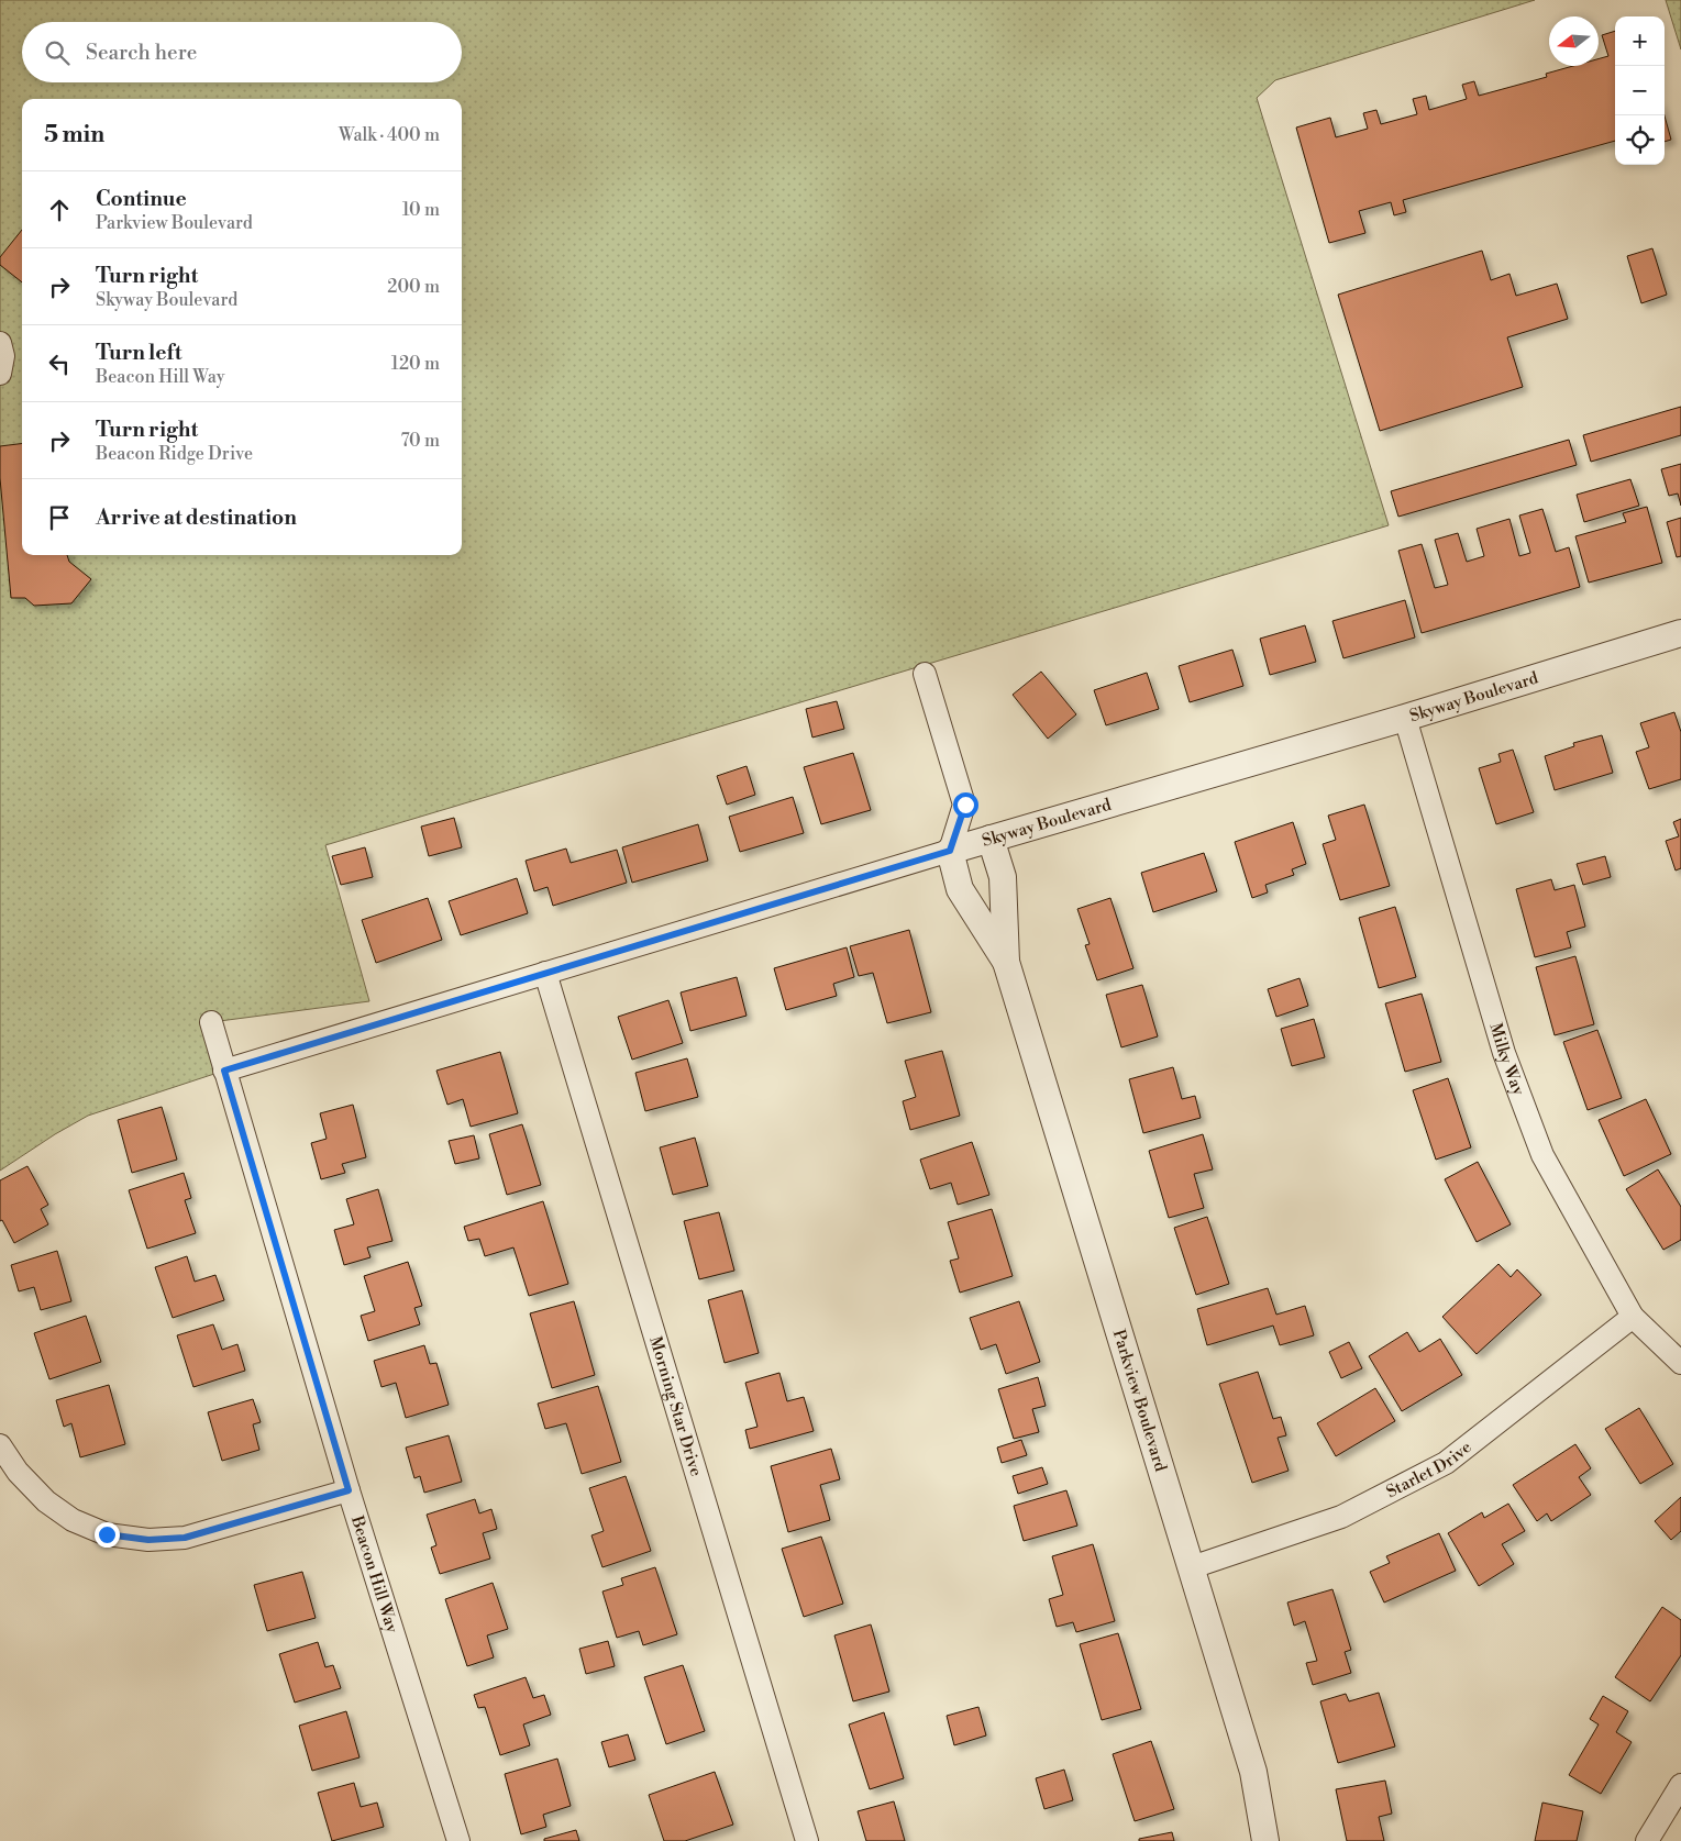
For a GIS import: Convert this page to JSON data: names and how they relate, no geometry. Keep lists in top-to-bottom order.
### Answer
{
  "streets": {
    "street": [
      "Skyway Boulevard",
      "Milky Way",
      "Parkview Boulevard",
      "Morning Star Drive",
      "Starlet Drive",
      "Beacon Hill Way"
    ]
  },
  "crossings": [
    ["Skyway Boulevard", "Milky Way"],
    ["Skyway Boulevard", "Parkview Boulevard"],
    ["Skyway Boulevard", "Morning Star Drive"],
    ["Skyway Boulevard", "Beacon Hill Way"],
    ["Milky Way", "Starlet Drive"],
    ["Parkview Boulevard", "Starlet Drive"]
  ],
  "north": "left",
  "page": {
    "map_buttons": ["+", "−"],
    "search": "Search here",
    "heading": ["5 min", "Walk · 400 m"],
    "list": [
      ["Continue", "Parkview Boulevard", "10 m"],
      ["Turn right", "Skyway Boulevard", "200 m"],
      ["Turn left", "Beacon Hill Way", "120 m"],
      ["Turn right", "Beacon Ridge Drive", "70 m"],
      "Arrive at destination"
    ]
  }
}
